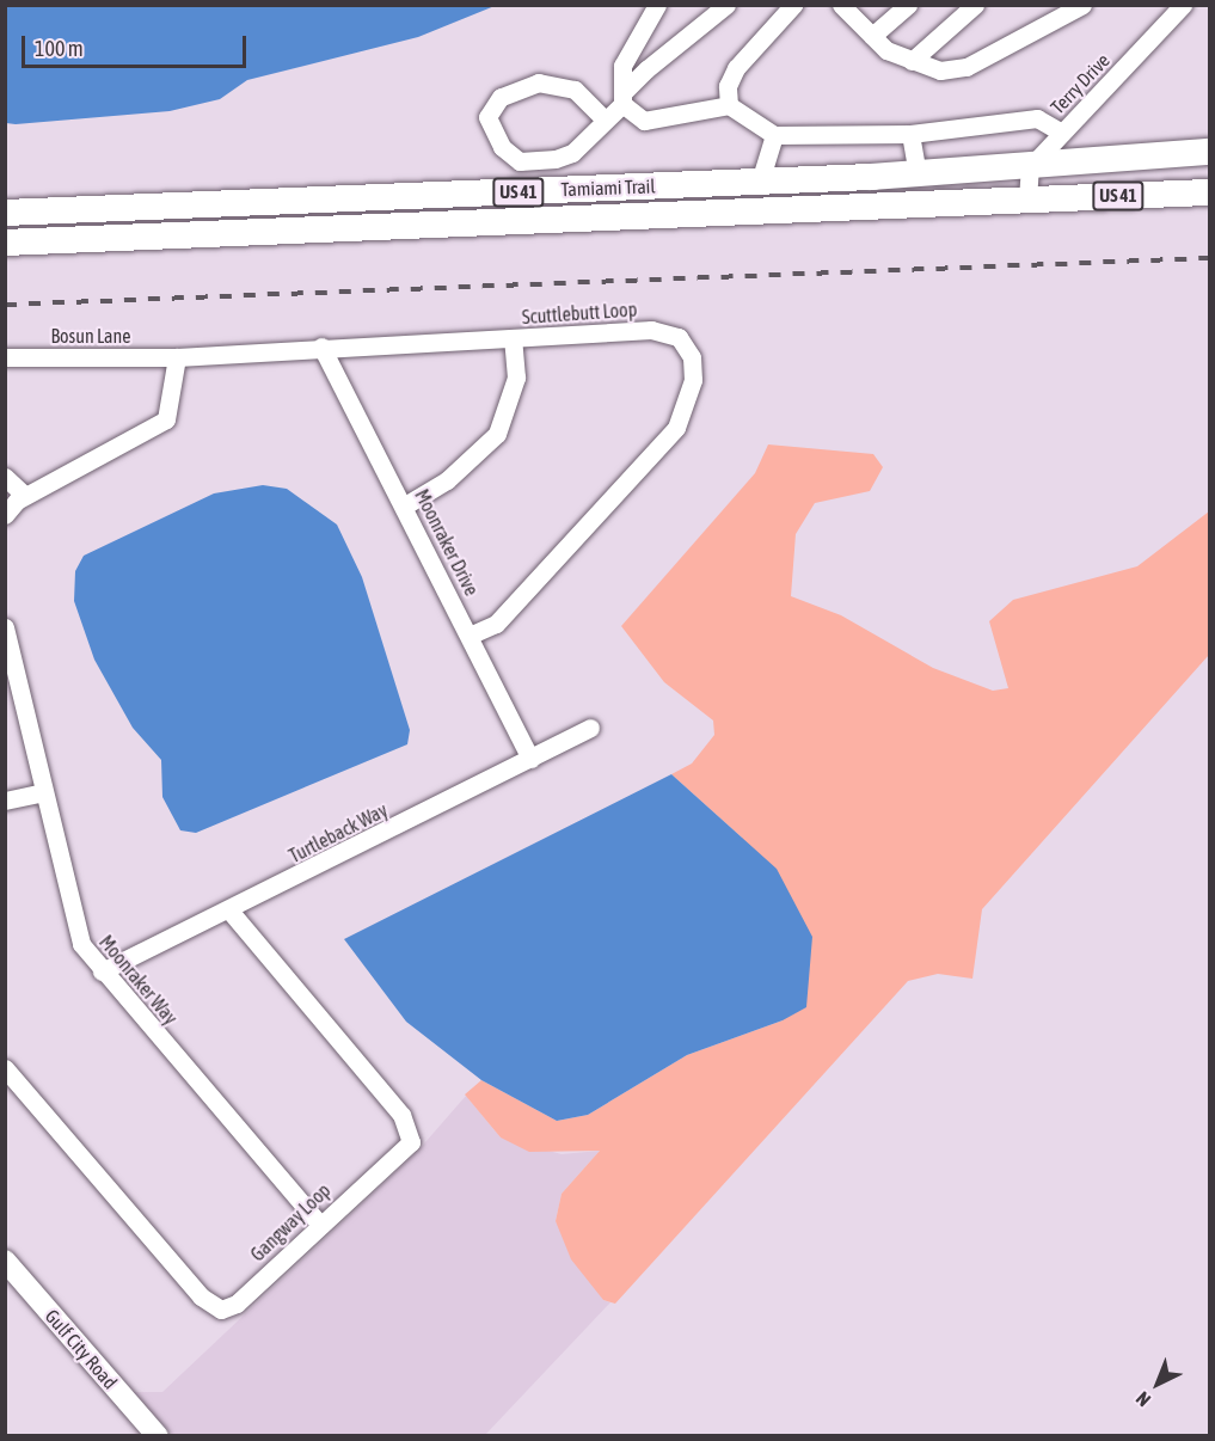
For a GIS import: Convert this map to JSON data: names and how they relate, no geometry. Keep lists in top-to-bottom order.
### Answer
{
  "streets": {
    "main road": ["Tamiami Trail", "US 41"],
    "street": [
      "Terry Drive",
      "Scuttlebutt Loop",
      "Bosun Lane",
      "Moonraker Drive",
      "Turtleback Way",
      "Moonraker Way",
      "Gangway Loop",
      "Gulf City Road"
    ]
  },
  "crossings": [
    ["Terry Drive", "Tamiami Trail"],
    ["Scuttlebutt Loop", "Bosun Lane"],
    ["Scuttlebutt Loop", "Moonraker Drive"],
    ["Moonraker Drive", "Turtleback Way"],
    ["Turtleback Way", "Moonraker Way"],
    ["Turtleback Way", "Gangway Loop"],
    ["Moonraker Way", "Gangway Loop"]
  ],
  "scale_bar": "100 m",
  "north": "bottom left"
}
